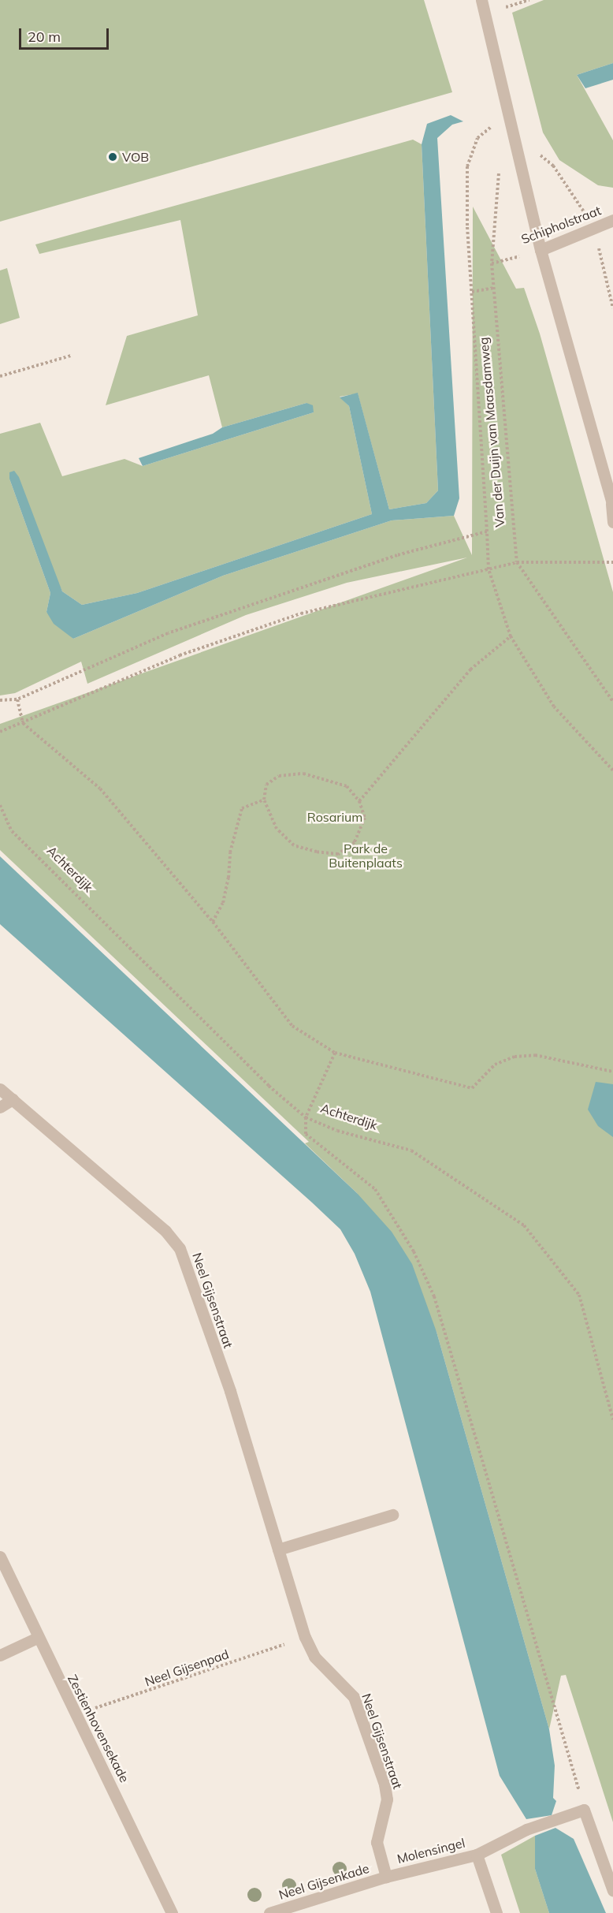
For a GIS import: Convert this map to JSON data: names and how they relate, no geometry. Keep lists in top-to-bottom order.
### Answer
{
  "streets": {
    "street": [
      "Schipholstraat",
      "Neel Gijsenstraat",
      "Zestienhovensekade",
      "Molensingel",
      "Neel Gijsenkade"
    ],
    "path": ["Van der Duijn van Maasdamweg", "Achterdijk", "Neel Gijsenpad"]
  },
  "crossings": [
    ["Schipholstraat", "Van der Duijn van Maasdamweg"],
    ["Neel Gijsenstraat", "Neel Gijsenpad"],
    ["Neel Gijsenstraat", "Molensingel"],
    ["Neel Gijsenstraat", "Neel Gijsenkade"],
    ["Neel Gijsenpad", "Zestienhovensekade"],
    ["Molensingel", "Neel Gijsenkade"]
  ],
  "parks": ["Rosarium", "Park de Buitenplaats"],
  "places": ["VOB"],
  "scale_bar": "20 m"
}
